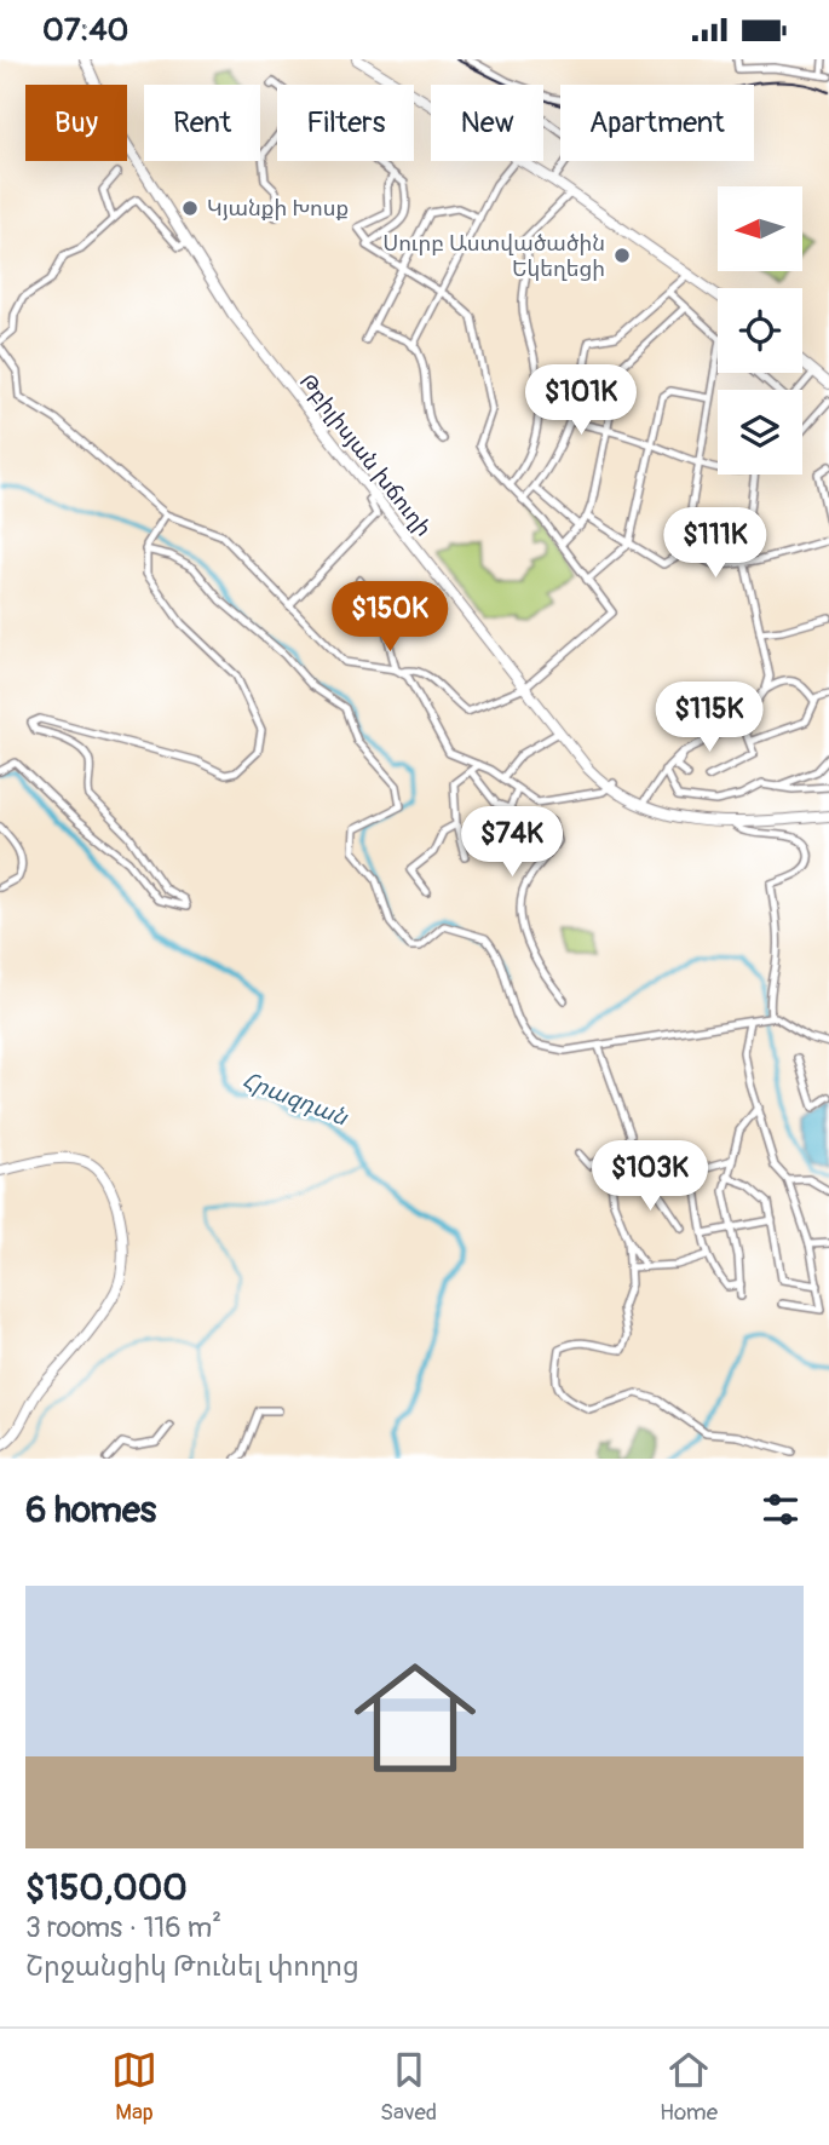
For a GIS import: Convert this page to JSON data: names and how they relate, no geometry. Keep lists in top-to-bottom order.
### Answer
{
  "streets": {
    "main road": ["Թբիլիսյան խճուղի"]
  },
  "water": ["Հրազդան"],
  "places": ["Կյանքի Խոսք", "Սուրբ Աստվածածին Եկեղեցի"],
  "north": "left",
  "page": {
    "status": "07:40",
    "chip": [
      "Buy",
      "Rent",
      "Filters",
      "New",
      "Apartment"
    ],
    "price": [
      "$101K",
      "$111K",
      "$150K",
      "$115K",
      "$74K",
      "$103K"
    ],
    "heading": "6 homes",
    "list": [
      {
        "name": "$150,000",
        "note": "3 rooms · 116 m² · Շրջանցիկ Թունել փողոց"
      }
    ],
    "tabs": ["Map", "Saved", "Home"]
  }
}
